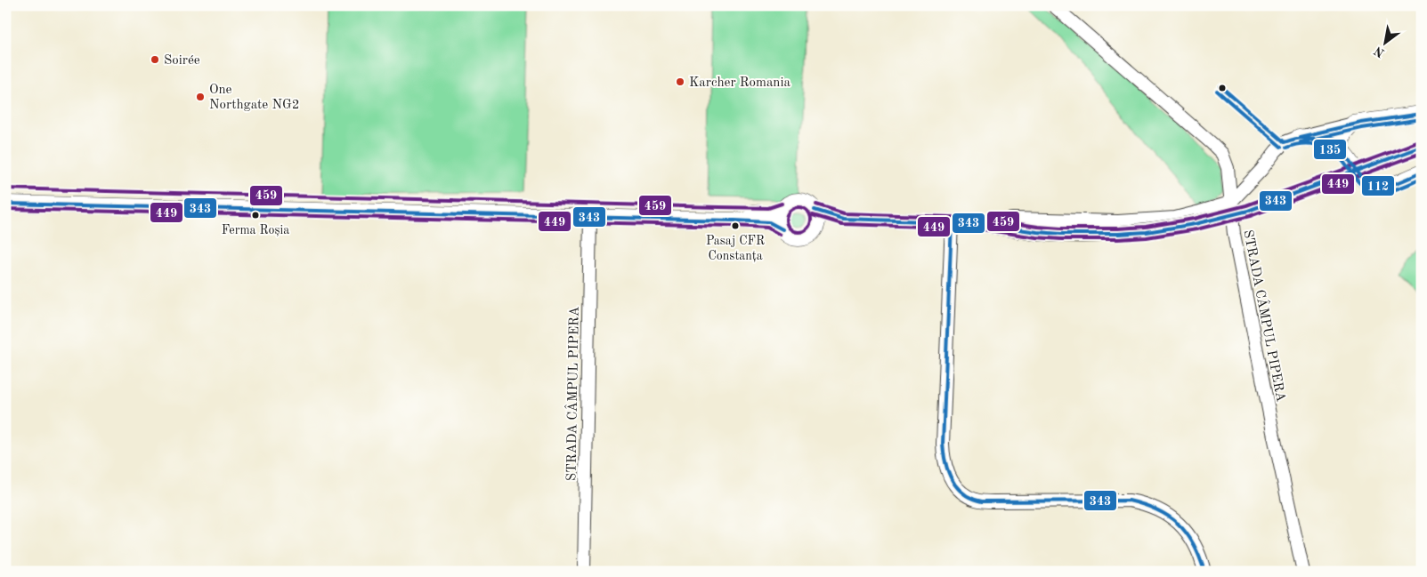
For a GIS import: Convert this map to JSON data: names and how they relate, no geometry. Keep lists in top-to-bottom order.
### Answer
{
  "streets": {
    "street": ["STRADA CÂMPUL PIPERA"]
  },
  "places": [
    "Soirée",
    "Karcher Romania",
    "One Northgate NG2",
    "Ferma Roșia",
    "Pasaj CFR Constanța"
  ],
  "lines": [
    "transit line 112",
    "transit line 135",
    "transit line 459",
    "transit line 343",
    "transit line 449"
  ],
  "north": "bottom left"
}
